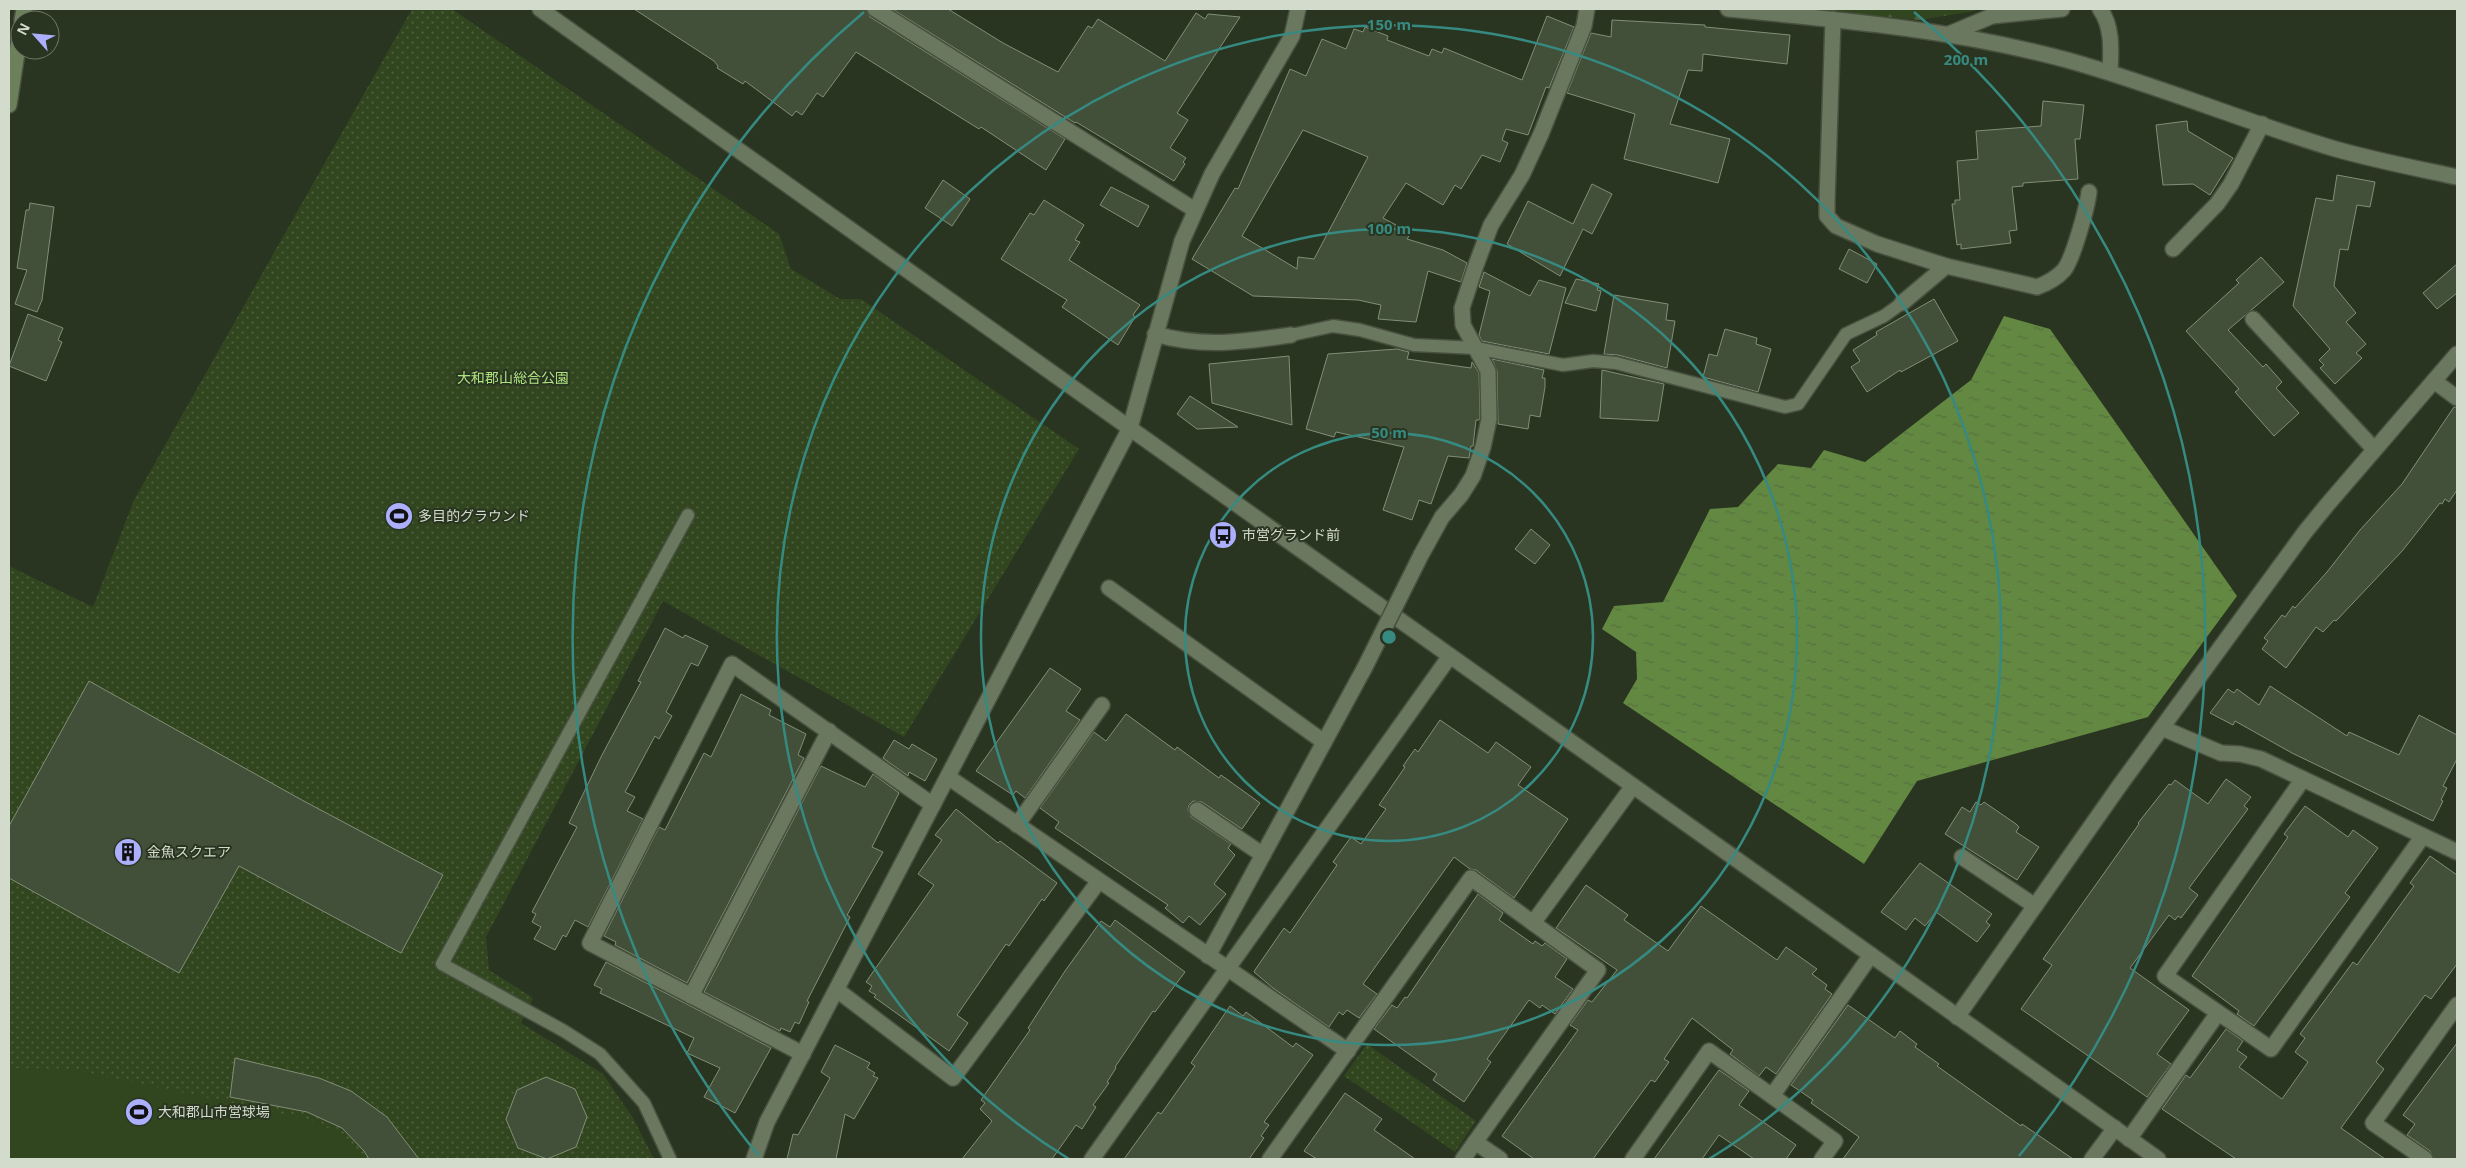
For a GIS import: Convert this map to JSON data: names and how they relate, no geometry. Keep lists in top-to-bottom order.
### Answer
{
  "parks": ["大和郡山総合公園"],
  "places": {
    "sports": ["多目的グラウンド", "大和郡山市営球場"],
    "bus stop": ["市営グランド前"],
    "building": ["金魚スクエア"]
  },
  "north": "top left",
  "rings": [
    "150 m",
    "200 m",
    "100 m",
    "50 m"
  ]
}
